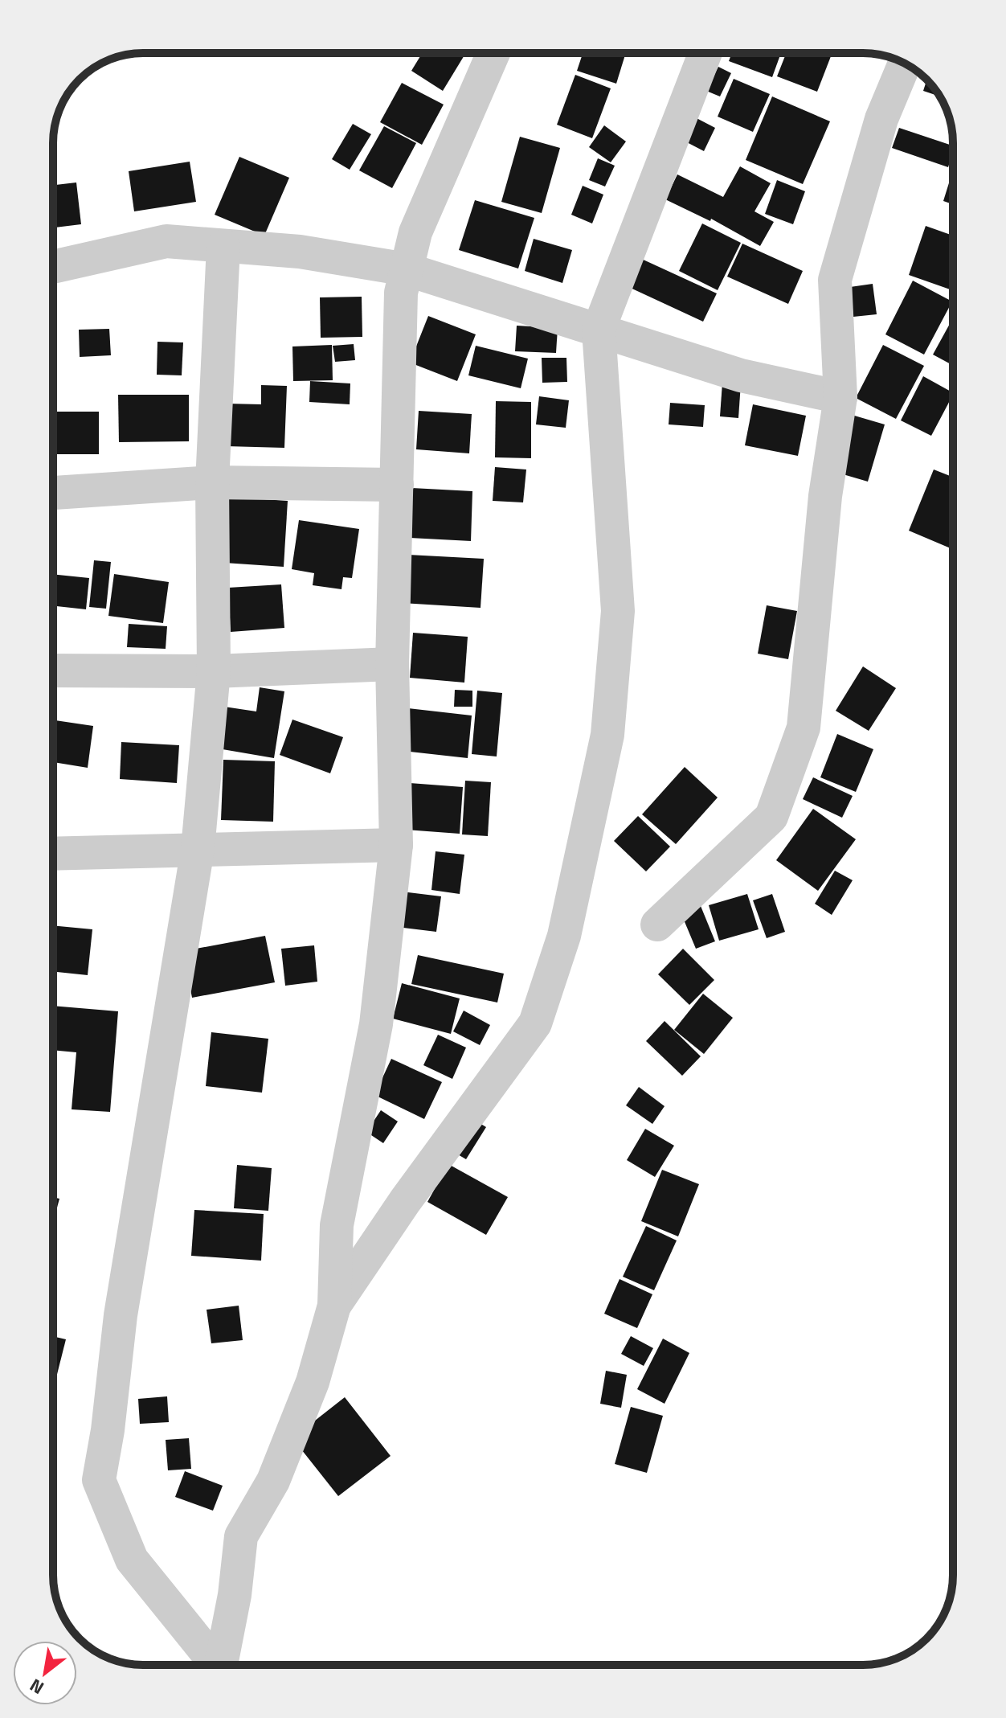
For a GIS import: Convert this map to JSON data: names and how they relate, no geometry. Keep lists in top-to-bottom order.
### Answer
{
  "north": "bottom left"
}
